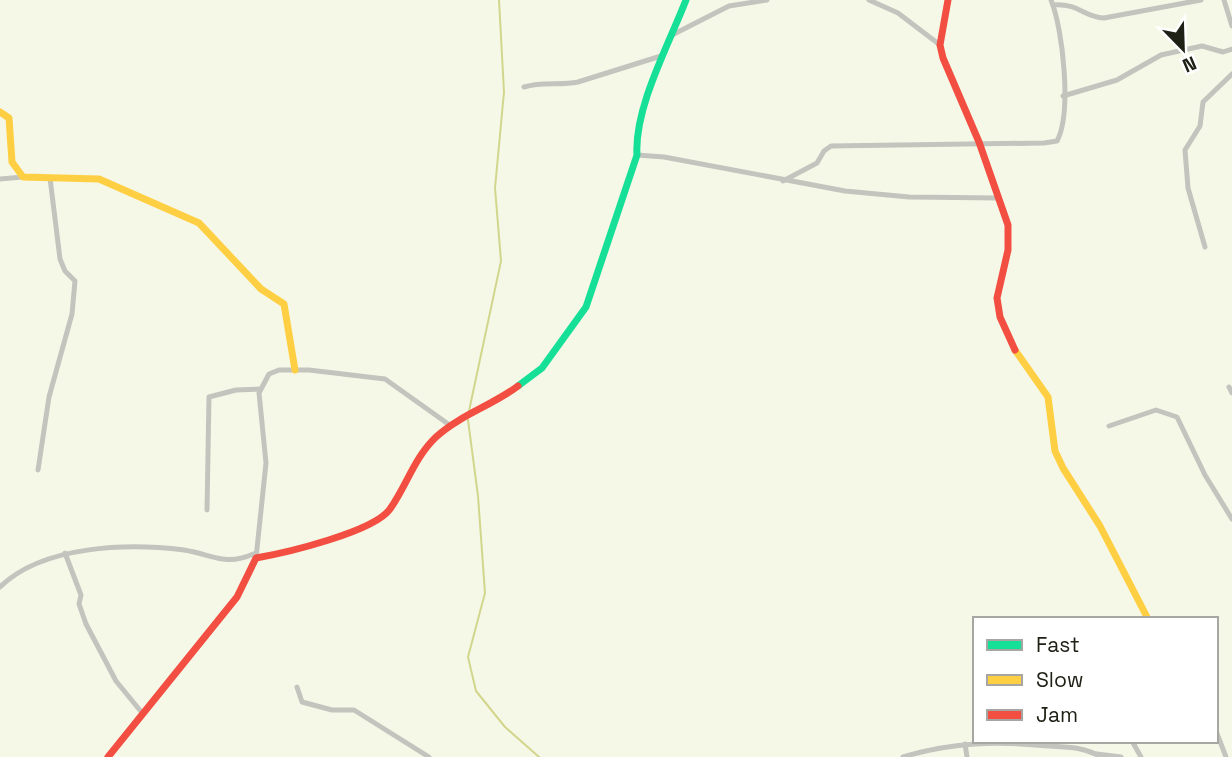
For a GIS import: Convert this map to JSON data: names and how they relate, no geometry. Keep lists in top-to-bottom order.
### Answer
{
  "legend": ["Fast", "Slow", "Jam"],
  "north": "bottom right"
}
